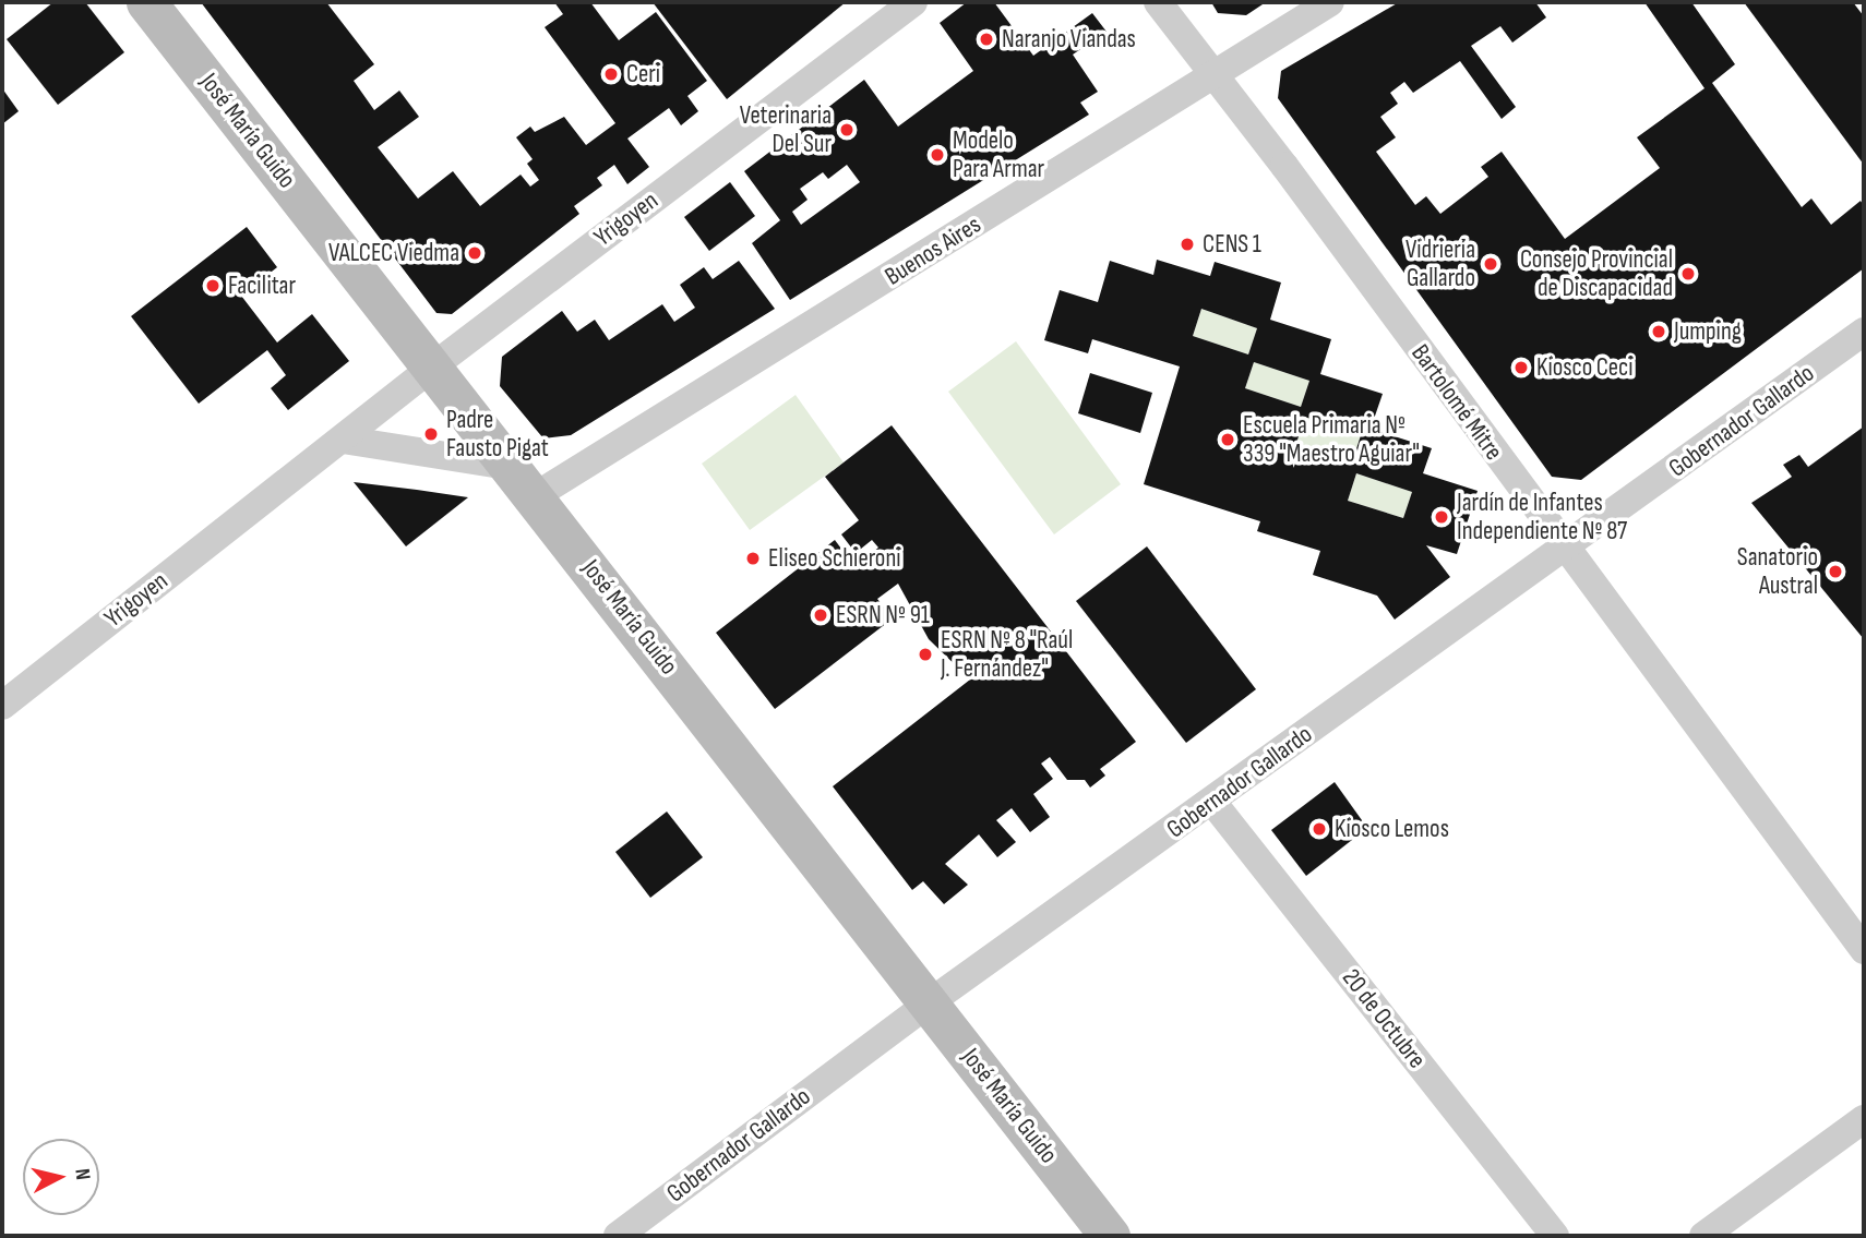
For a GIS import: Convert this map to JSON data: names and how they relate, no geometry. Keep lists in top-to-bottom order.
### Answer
{
  "streets": {
    "main road": ["José María Guido"],
    "street": [
      "Yrigoyen",
      "Buenos Aires",
      "Bartolomé Mitre",
      "Gobernador Gallardo",
      "20 de Octubre"
    ]
  },
  "crossings": [
    ["José María Guido", "Yrigoyen"],
    ["José María Guido", "Buenos Aires"],
    ["José María Guido", "Gobernador Gallardo"],
    ["Buenos Aires", "Bartolomé Mitre"],
    ["Bartolomé Mitre", "Gobernador Gallardo"],
    ["Gobernador Gallardo", "20 de Octubre"]
  ],
  "places": [
    "Naranjo Viandas",
    "Ceri",
    "Veterinaria Del Sur",
    "Modelo Para Armar",
    "CENS 1",
    "VALCEC Viedma",
    "Vidriería Gallardo",
    "Consejo Provincial de Discapacidad",
    "Facilitar",
    "Jumping",
    "Kiosco Ceci",
    "Padre Fausto Pigat",
    "Escuela Primaria Nº 339 \"Maestro Aguiar\"",
    "Jardín de Infantes Independiente Nº 87",
    "Eliseo Schieroni",
    "Sanatorio Austral",
    "ESRN Nº 91",
    "ESRN Nº 8 \"Raúl J. Fernández\"",
    "Kiosco Lemos"
  ],
  "north": "right"
}
